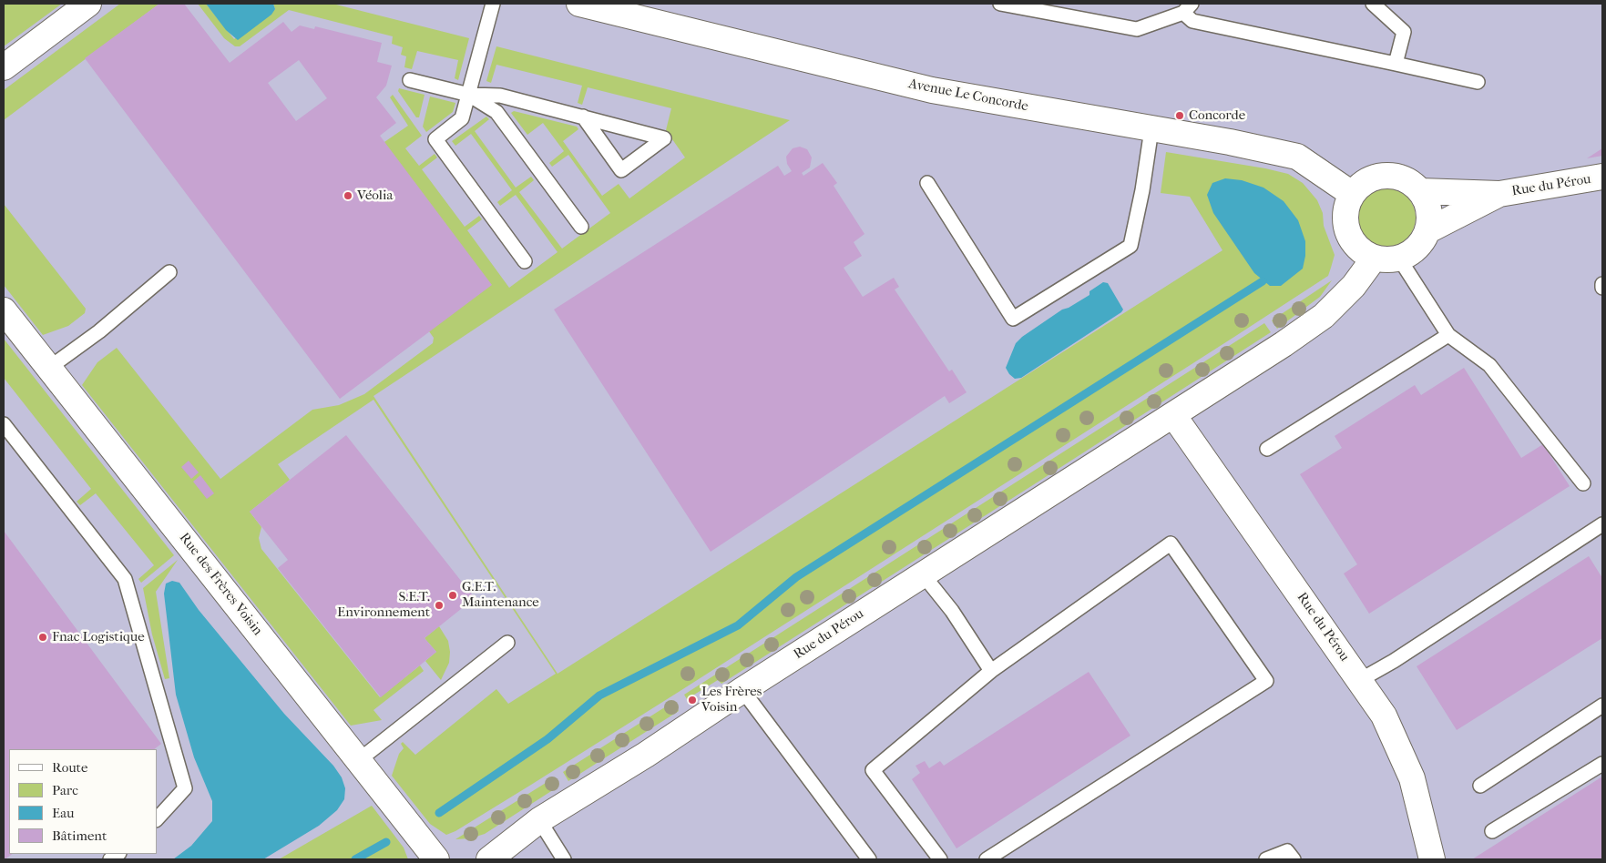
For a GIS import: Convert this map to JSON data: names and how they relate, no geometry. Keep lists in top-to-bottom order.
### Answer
{
  "streets": {
    "street": ["Avenue Le Concorde", "Rue du Pérou", "Rue des Frères Voisin"]
  },
  "crossings": [
    ["Avenue Le Concorde", "Rue du Pérou"]
  ],
  "places": [
    "Concorde",
    "Véolia",
    "G.E.T. Maintenance",
    "S.E.T. Environnement",
    "Fnac Logistique",
    "Les Frères Voisin"
  ],
  "legend": [
    "Route",
    "Parc",
    "Eau",
    "Bâtiment"
  ]
}
